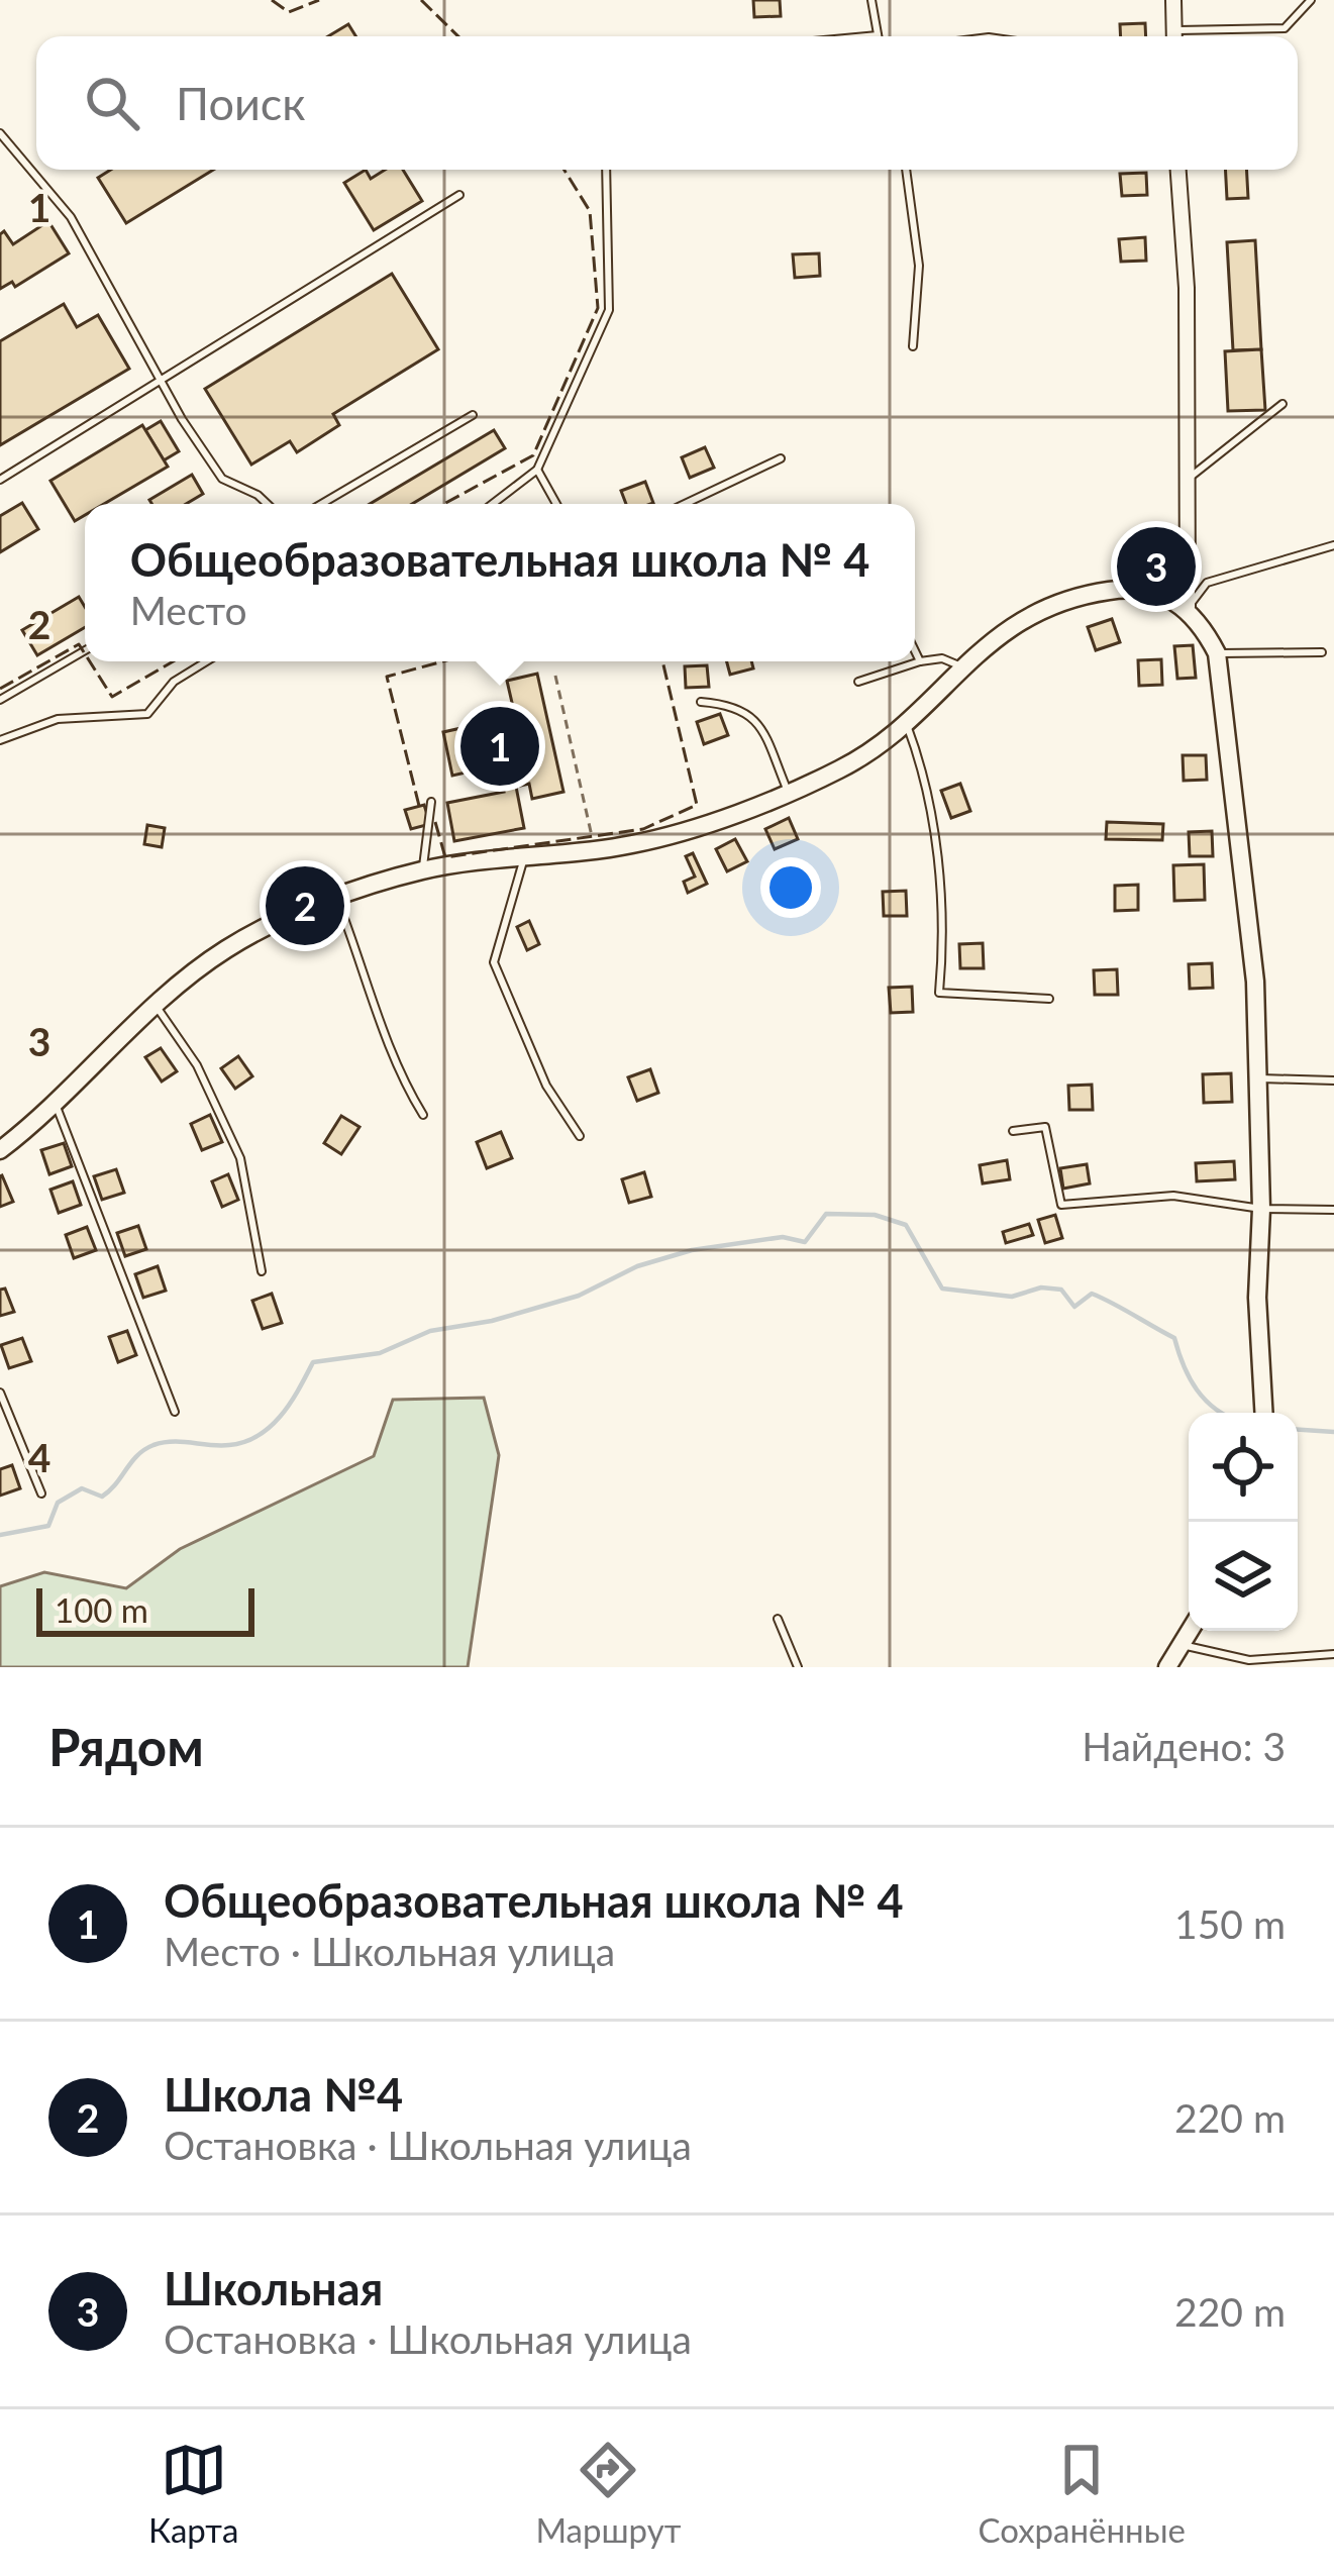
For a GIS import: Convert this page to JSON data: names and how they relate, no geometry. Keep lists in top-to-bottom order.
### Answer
{
  "scale_bar": "100 m",
  "page": {
    "search": "Поиск",
    "popup": ["Общеобразовательная школа № 4", "Место"],
    "pins": ["3", "1", "2"],
    "scale": "100 m",
    "heading": ["Рядом", "Найдено: 3"],
    "list": [
      {
        "mark": "1",
        "name": "Общеобразовательная школа № 4",
        "note": "Место · Школьная улица",
        "value": "150 m"
      },
      {
        "mark": "2",
        "name": "Школа №4",
        "note": "Остановка · Школьная улица",
        "value": "220 m"
      },
      {
        "mark": "3",
        "name": "Школьная",
        "note": "Остановка · Школьная улица",
        "value": "220 m"
      }
    ],
    "nav": ["Карта", "Маршрут", "Сохранённые"]
  },
  "grid": {
    "rows": [
      "1",
      "2",
      "3",
      "4"
    ]
  }
}
